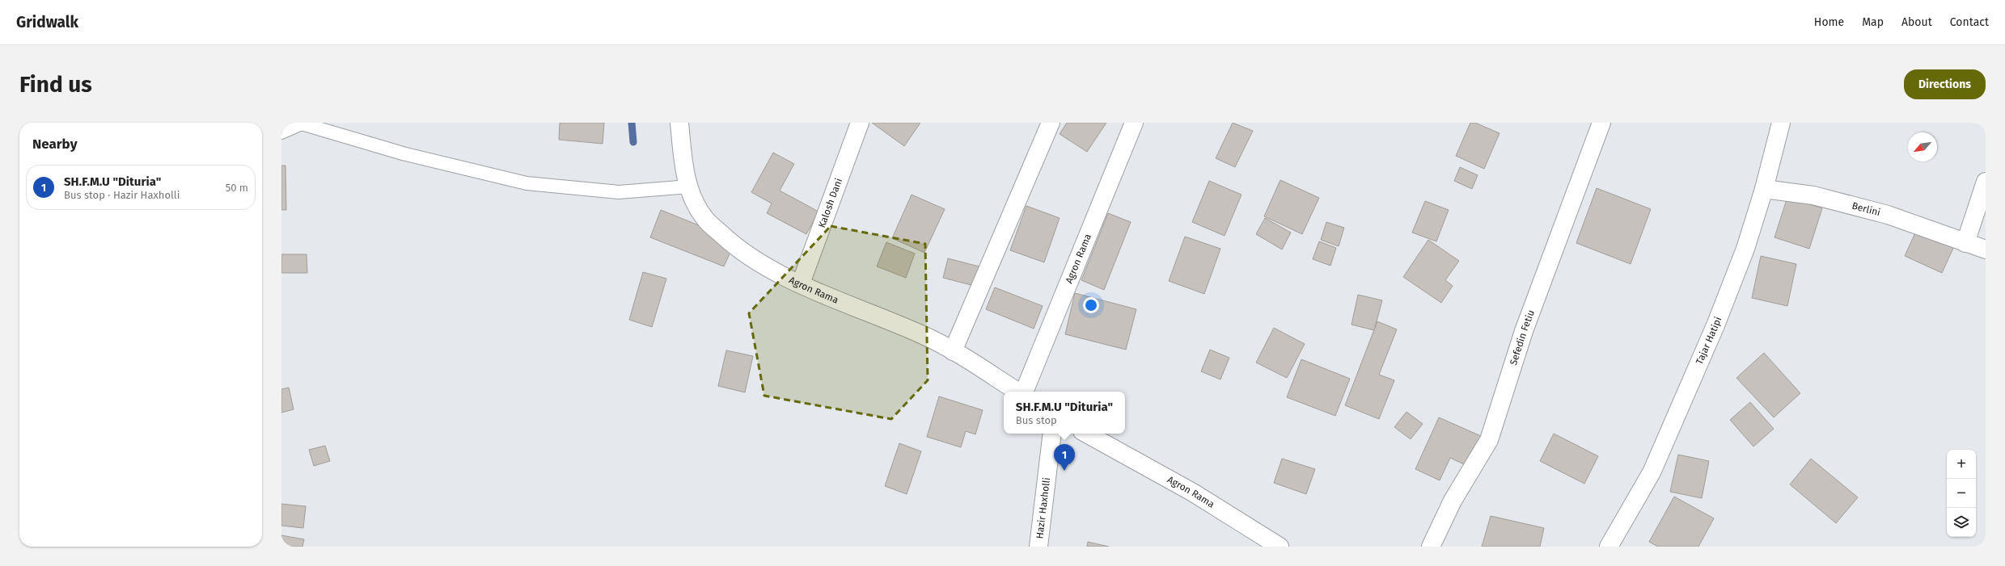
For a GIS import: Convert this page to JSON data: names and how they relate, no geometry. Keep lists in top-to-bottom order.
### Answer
{
  "streets": {
    "street": [
      "Kalosh Dani",
      "Berlini",
      "Agron Rama",
      "Sefedin Fetiu",
      "Tajar Hatipi",
      "Hazir Haxholli"
    ]
  },
  "crossings": [
    ["Kalosh Dani", "Agron Rama"],
    ["Berlini", "Tajar Hatipi"]
  ],
  "north": "bottom left",
  "page": {
    "header": "Gridwalk",
    "nav": [
      "Home",
      "Map",
      "About",
      "Contact"
    ],
    "buttons": "Directions",
    "title": "Find us",
    "heading": "Nearby",
    "list": [
      {
        "mark": "1",
        "name": "SH.F.M.U \"Dituria\"",
        "note": "Bus stop · Hazir Haxholli",
        "value": "50 m"
      }
    ],
    "popup": ["SH.F.M.U \"Dituria\"", "Bus stop"],
    "pins": "1",
    "map_buttons": ["+", "−"]
  }
}
